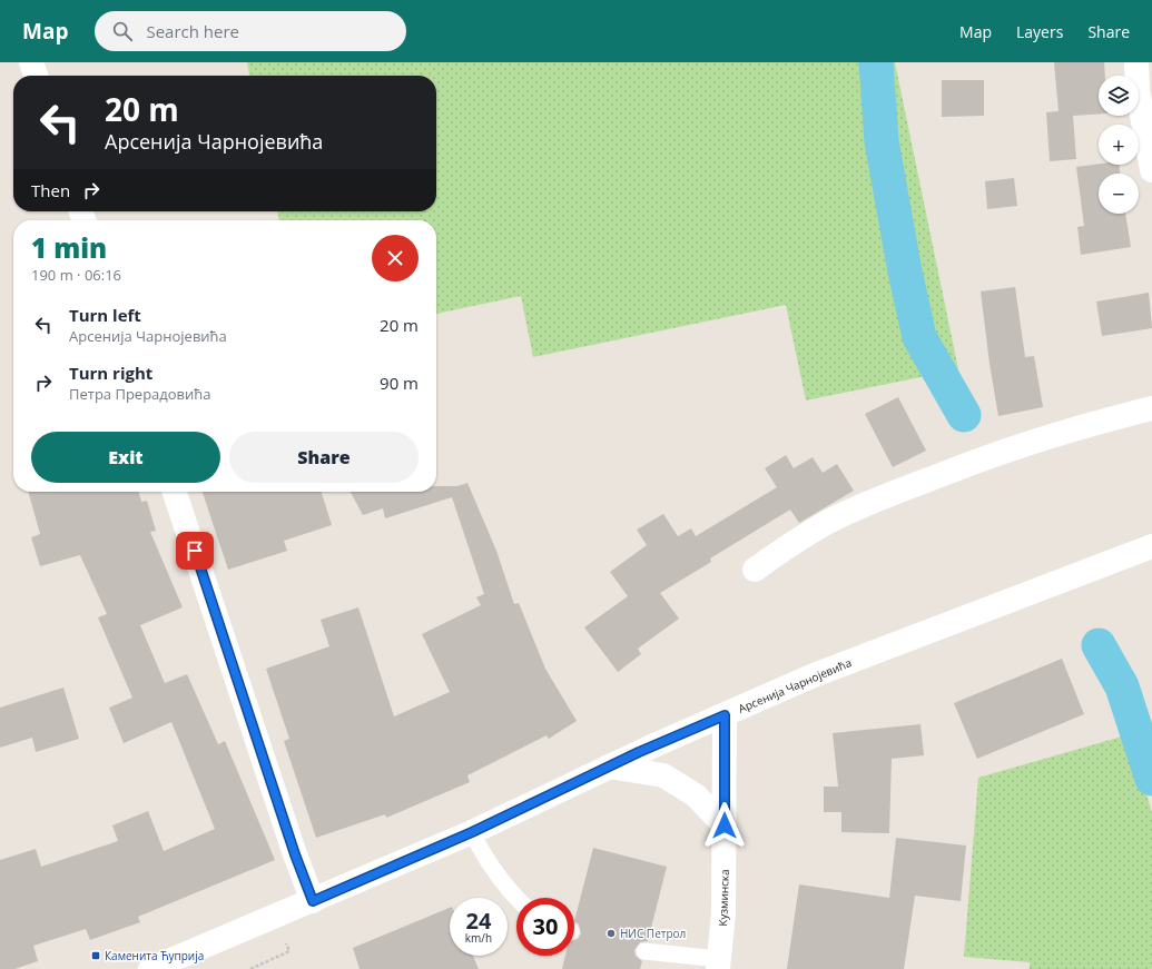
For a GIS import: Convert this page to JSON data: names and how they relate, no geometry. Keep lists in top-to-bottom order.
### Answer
{
  "streets": {
    "street": ["Арсенија Чарнојевића", "Кузминска"]
  },
  "crossings": [
    ["Арсенија Чарнојевића", "Кузминска"]
  ],
  "places": {
    "other": ["НИС Петрол"],
    "transit": ["Каменита Ћуприја"]
  },
  "page": {
    "header": "Map",
    "search": "Search here",
    "nav": ["Map", "Layers", "Share"],
    "map_buttons": ["+", "−"],
    "turn": ["20 m", "Арсенија Чарнојевића"],
    "then": "Then",
    "heading": ["1 min", "190 m · 06:16"],
    "list": [
      {
        "name": "Turn left",
        "note": "Арсенија Чарнојевића",
        "value": "20 m"
      },
      {
        "name": "Turn right",
        "note": "Петра Прерадовића",
        "value": "90 m"
      }
    ],
    "buttons": ["Exit", "Share"],
    "speed": "24 km/h",
    "limit": "30"
  }
}
